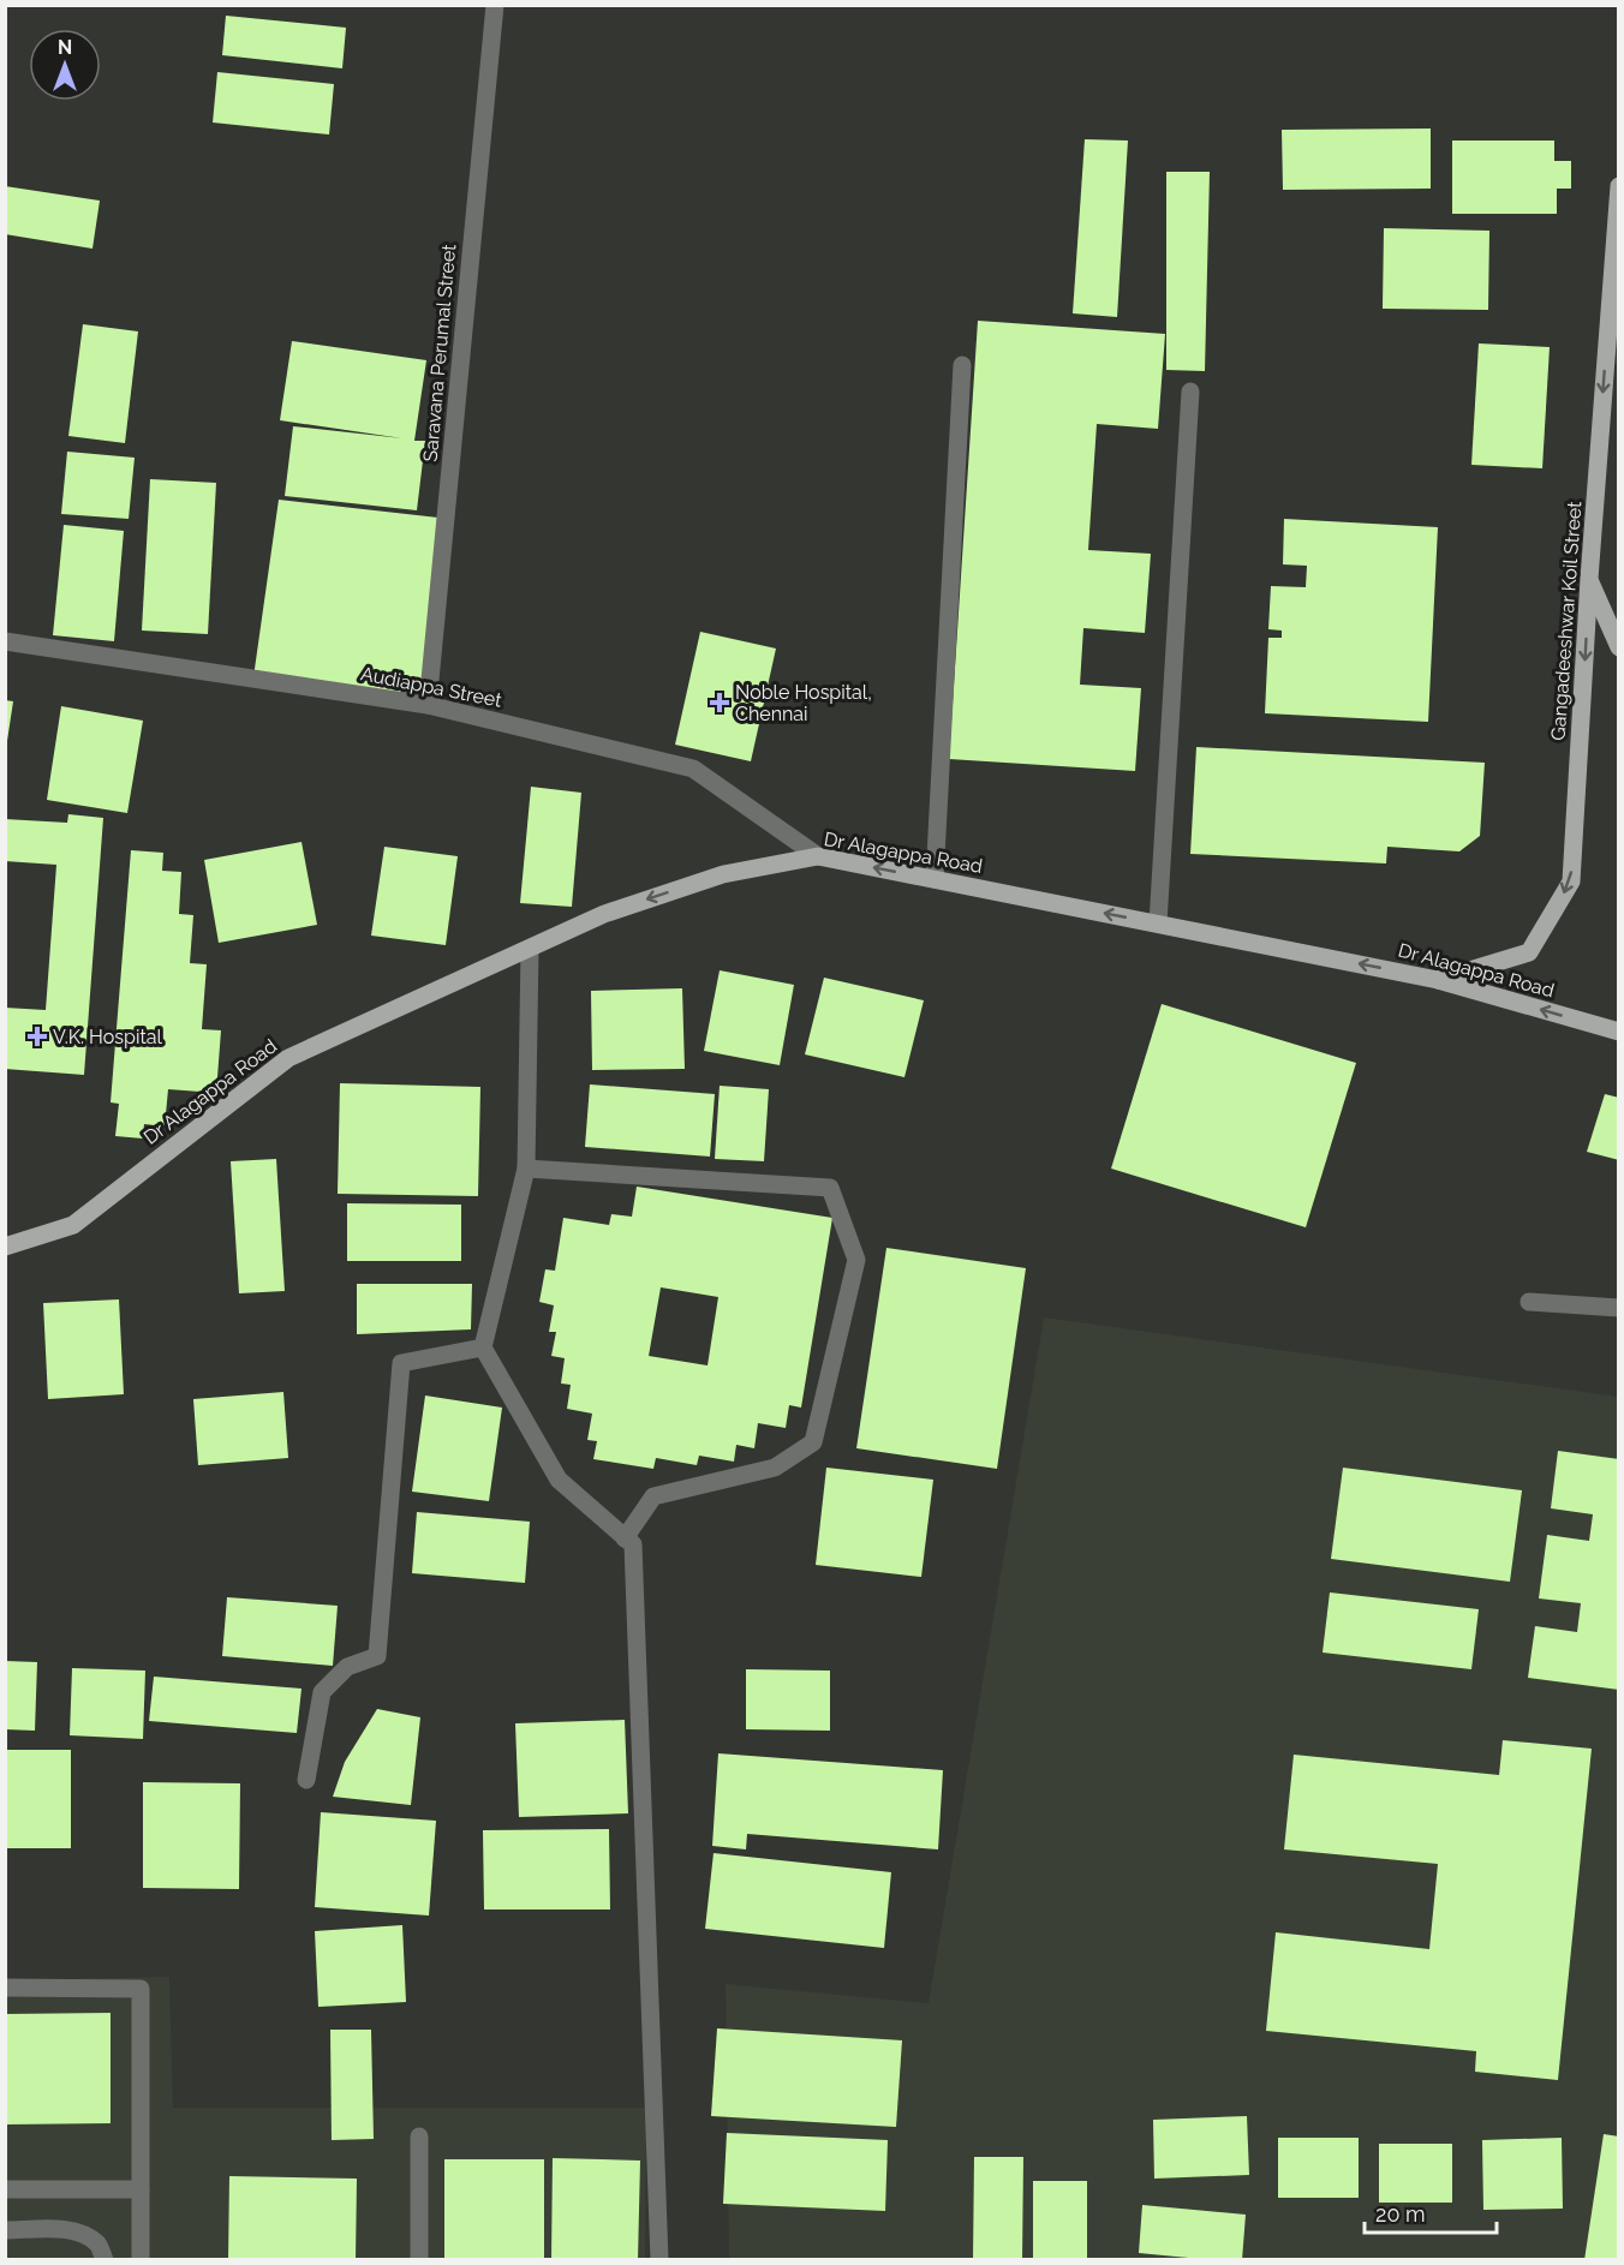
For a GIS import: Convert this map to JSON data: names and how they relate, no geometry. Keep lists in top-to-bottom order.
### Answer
{
  "streets": {
    "main road": ["Gangadeeshwar Koil Street", "Dr Alagappa Road"],
    "street": ["Saravana Perumal Street", "Audiappa Street"]
  },
  "crossings": [
    ["Saravana Perumal Street", "Audiappa Street"],
    ["Gangadeeshwar Koil Street", "Dr Alagappa Road"],
    ["Audiappa Street", "Dr Alagappa Road"]
  ],
  "one_way": ["Gangadeeshwar Koil Street", "Dr Alagappa Road"],
  "places": {
    "health": ["Noble Hospital, Chennai", "V.K. Hospital"]
  },
  "scale_bar": "20 m",
  "north": "top"
}
